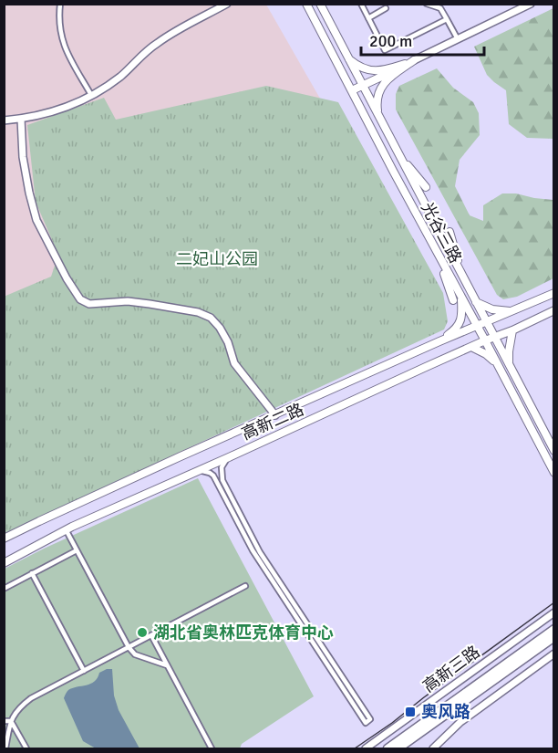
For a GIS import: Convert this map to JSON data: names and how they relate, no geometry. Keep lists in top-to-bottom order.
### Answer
{
  "streets": {
    "highway": ["高新三路"],
    "main road": ["光谷三路", "高新二路"]
  },
  "crossings": [
    ["光谷三路", "高新二路"]
  ],
  "parks": ["二妃山公园"],
  "places": {
    "other": ["湖北省奥林匹克体育中心"],
    "transit": ["奥风路"]
  },
  "scale_bar": "200 m"
}
